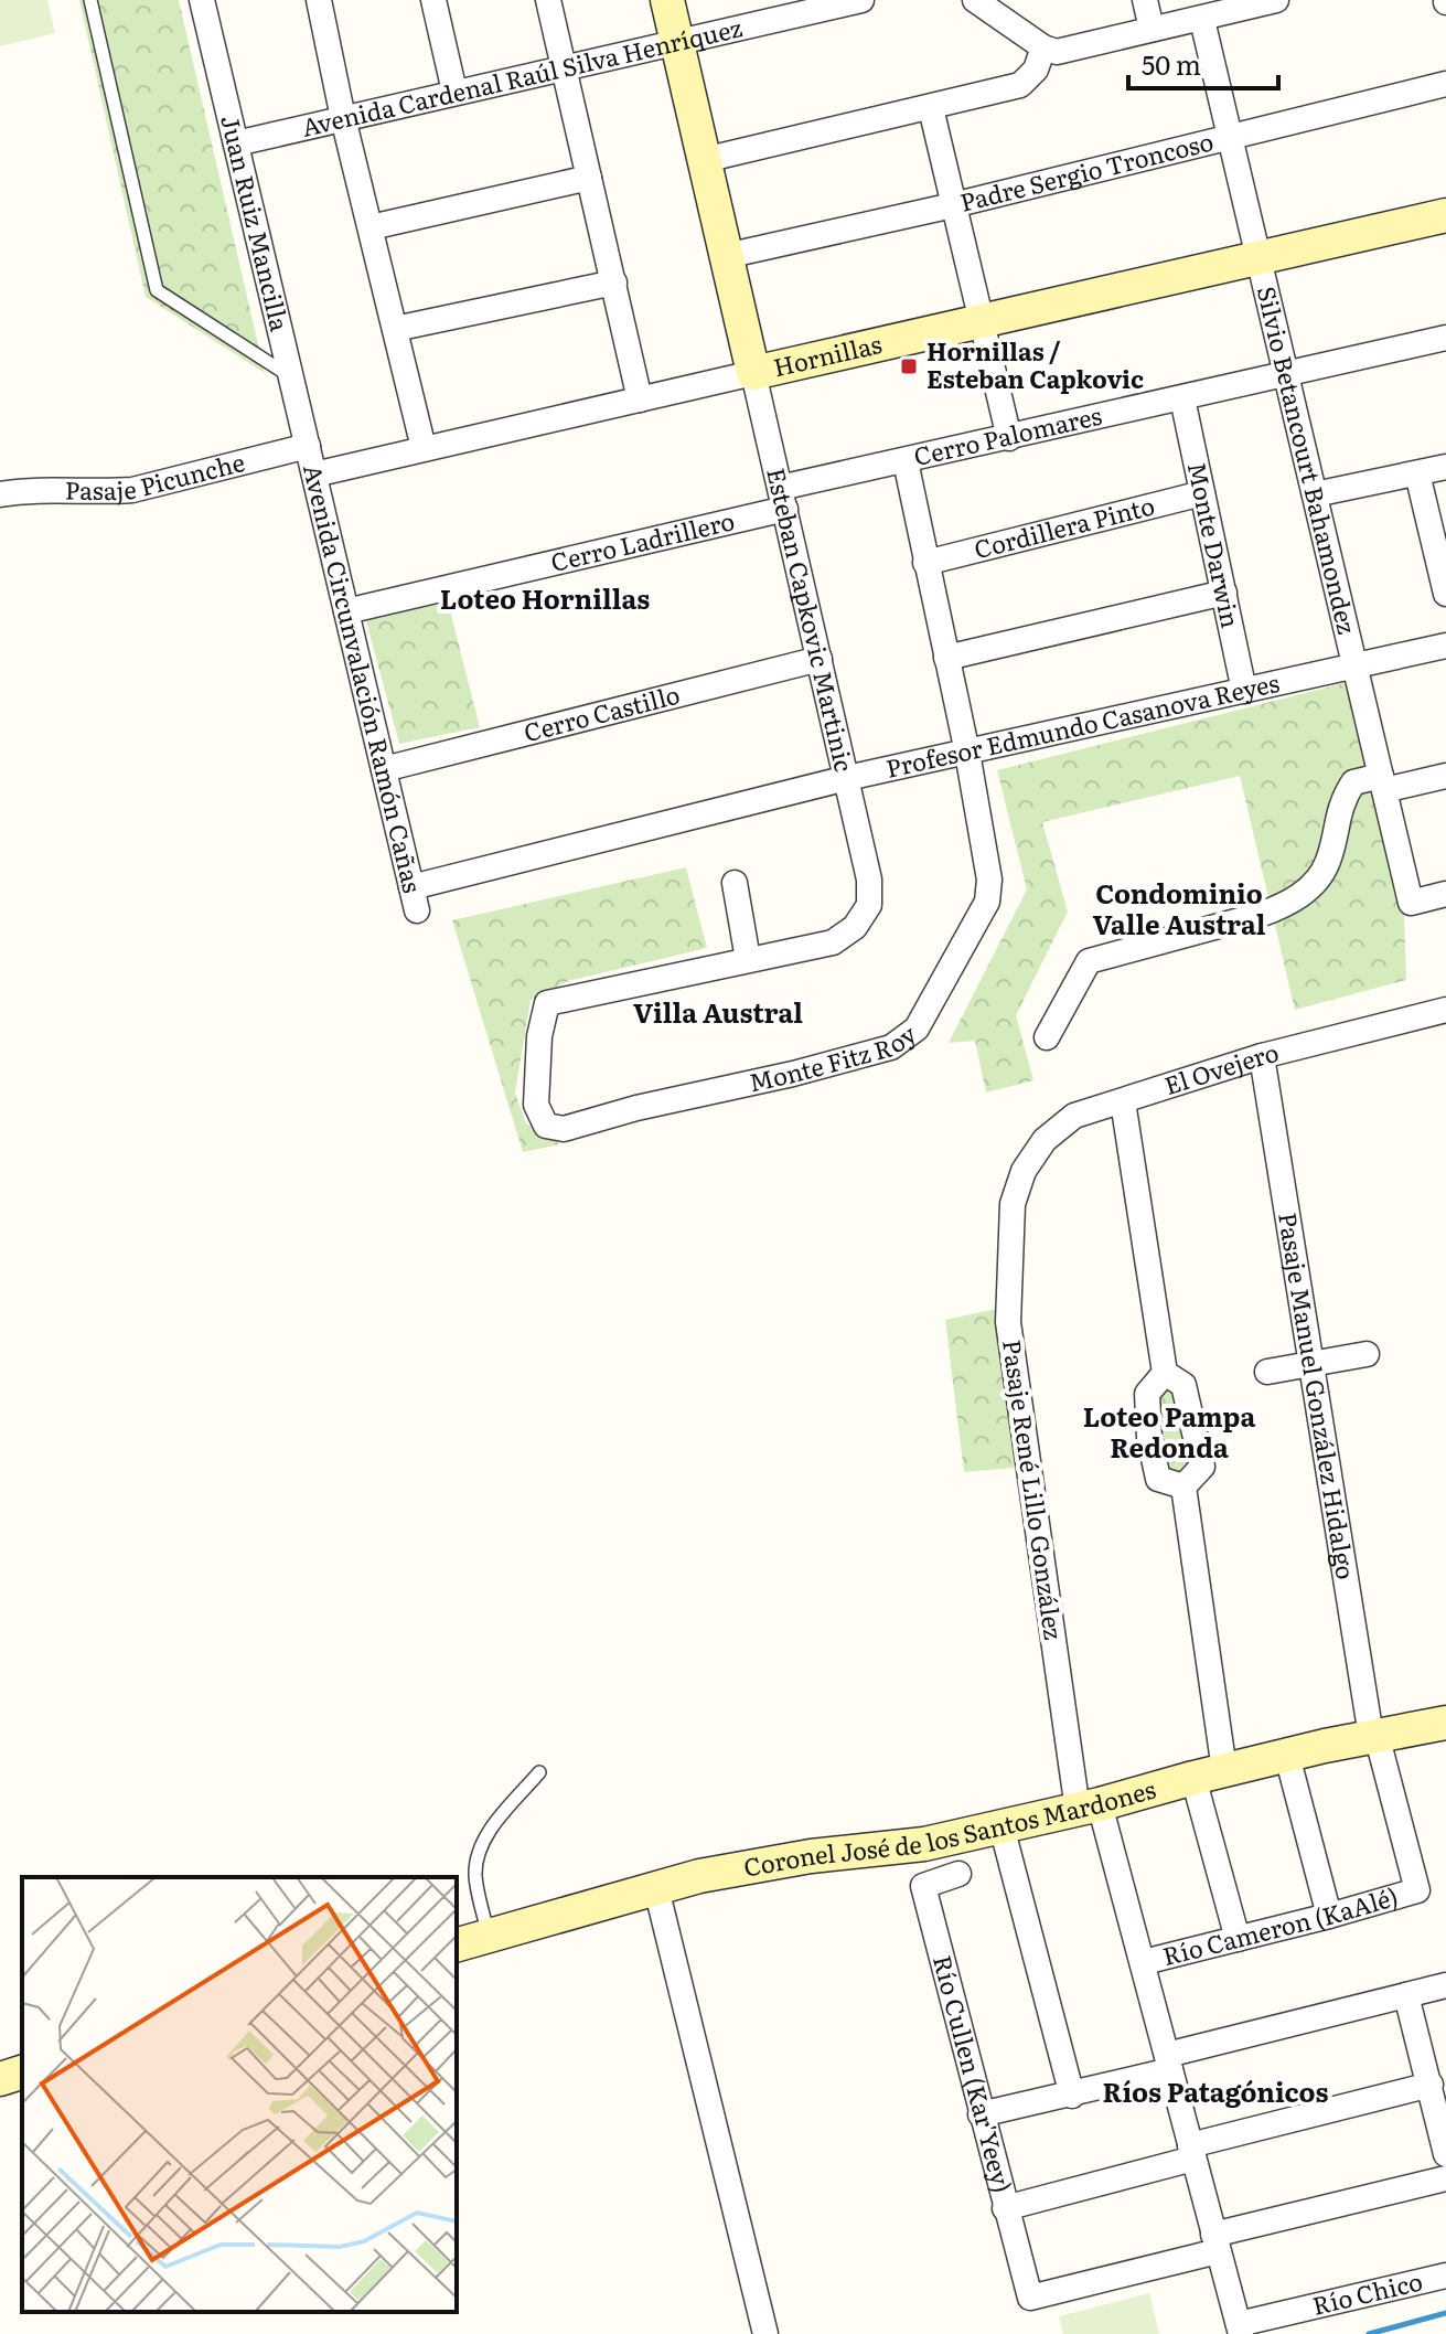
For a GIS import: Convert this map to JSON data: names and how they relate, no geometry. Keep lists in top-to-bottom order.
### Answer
{
  "streets": {
    "street": [
      "Avenida Cardenal Raúl Silva Henríquez",
      "Padre Sergio Troncoso",
      "Juan Ruiz Mancilla",
      "Hornillas",
      "Cerro Palomares",
      "Silvio Betancourt Bahamondez",
      "Pasaje Picunche",
      "Cordillera Pinto",
      "Cerro Ladrillero",
      "Monte Darwin",
      "Esteban Capkovic Martinic",
      "Avenida Circunvalación Ramón Cañas",
      "Cerro Castillo",
      "Profesor Edmundo Casanova Reyes",
      "Monte Fitz Roy",
      "El Ovejero",
      "Pasaje Manuel González Hidalgo",
      "Pasaje René Lillo González",
      "Coronel José de los Santos Mardones",
      "Río Cameron (KaAlé)",
      "Río Cullen (Kar'Yeey)",
      "Río Chico"
    ]
  },
  "crossings": [
    ["Avenida Cardenal Raúl Silva Henríquez", "Juan Ruiz Mancilla"],
    ["Avenida Cardenal Raúl Silva Henríquez", "Esteban Capkovic Martinic"],
    ["Padre Sergio Troncoso", "Silvio Betancourt Bahamondez"],
    ["Padre Sergio Troncoso", "Esteban Capkovic Martinic"],
    ["Juan Ruiz Mancilla", "Pasaje Picunche"],
    ["Juan Ruiz Mancilla", "Avenida Circunvalación Ramón Cañas"],
    ["Hornillas", "Silvio Betancourt Bahamondez"],
    ["Hornillas", "Esteban Capkovic Martinic"],
    ["Hornillas", "Avenida Circunvalación Ramón Cañas"],
    ["Cerro Palomares", "Silvio Betancourt Bahamondez"],
    ["Cerro Palomares", "Cerro Ladrillero"],
    ["Cerro Palomares", "Monte Darwin"],
    ["Cerro Palomares", "Esteban Capkovic Martinic"],
    ["Cerro Palomares", "Monte Fitz Roy"],
    ["Silvio Betancourt Bahamondez", "Profesor Edmundo Casanova Reyes"],
    ["Pasaje Picunche", "Avenida Circunvalación Ramón Cañas"],
    ["Cordillera Pinto", "Monte Darwin"],
    ["Cordillera Pinto", "Monte Fitz Roy"],
    ["Cerro Ladrillero", "Esteban Capkovic Martinic"],
    ["Cerro Ladrillero", "Avenida Circunvalación Ramón Cañas"],
    ["Monte Darwin", "Profesor Edmundo Casanova Reyes"],
    ["Esteban Capkovic Martinic", "Cerro Castillo"],
    ["Esteban Capkovic Martinic", "Profesor Edmundo Casanova Reyes"],
    ["Esteban Capkovic Martinic", "Monte Fitz Roy"],
    ["Avenida Circunvalación Ramón Cañas", "Cerro Castillo"],
    ["Avenida Circunvalación Ramón Cañas", "Profesor Edmundo Casanova Reyes"],
    ["Profesor Edmundo Casanova Reyes", "Monte Fitz Roy"],
    ["El Ovejero", "Pasaje Manuel González Hidalgo"],
    ["El Ovejero", "Pasaje René Lillo González"],
    ["Pasaje Manuel González Hidalgo", "Coronel José de los Santos Mardones"],
    ["Pasaje Manuel González Hidalgo", "Río Cameron (KaAlé)"],
    ["Pasaje René Lillo González", "Coronel José de los Santos Mardones"],
    ["Pasaje René Lillo González", "Río Cameron (KaAlé)"],
    ["Pasaje René Lillo González", "Río Cullen (Kar'Yeey)"],
    ["Pasaje René Lillo González", "Río Chico"]
  ],
  "districts": [
    "Loteo Hornillas",
    "Condominio Valle Austral",
    "Villa Austral",
    "Loteo Pampa Redonda",
    "Ríos Patagónicos"
  ],
  "places": {
    "transit": ["Hornillas / Esteban Capkovic"]
  },
  "scale_bar": "50 m"
}
